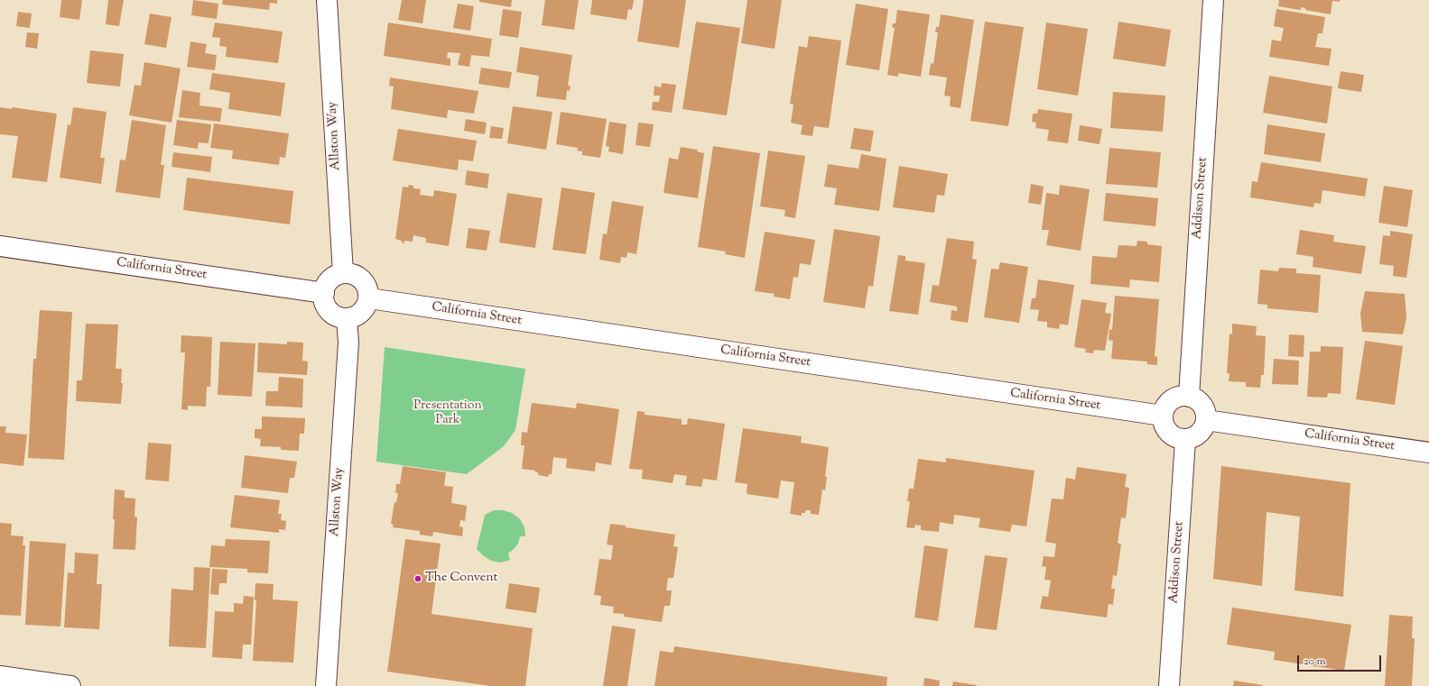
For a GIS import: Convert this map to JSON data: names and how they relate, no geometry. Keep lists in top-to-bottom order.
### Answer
{
  "streets": {
    "street": ["Allston Way", "Addison Street", "California Street"]
  },
  "crossings": [
    ["Allston Way", "California Street"],
    ["Addison Street", "California Street"]
  ],
  "parks": ["Presentation Park"],
  "places": ["The Convent"],
  "scale_bar": "20 m"
}
